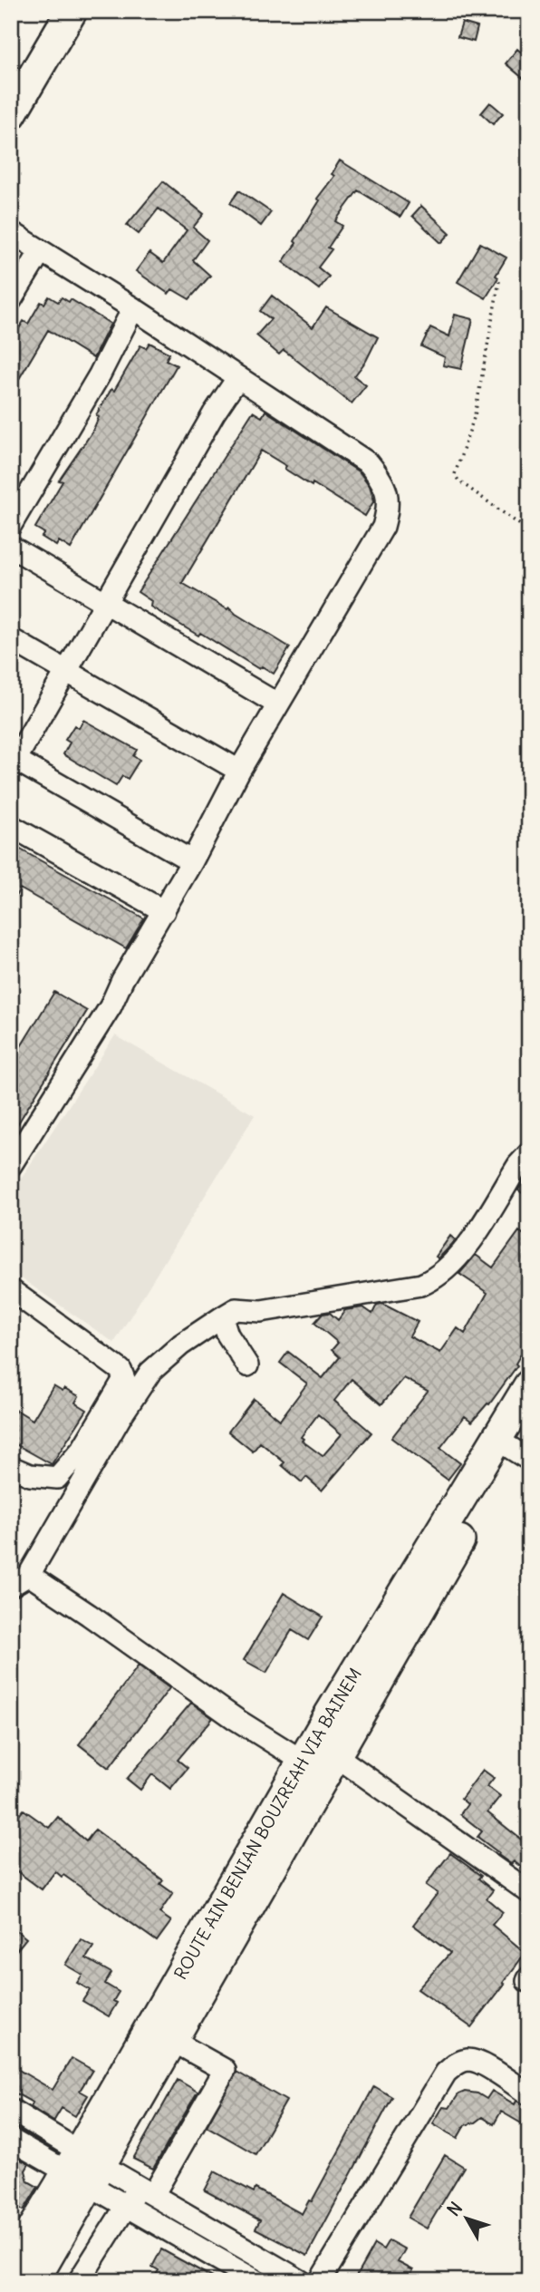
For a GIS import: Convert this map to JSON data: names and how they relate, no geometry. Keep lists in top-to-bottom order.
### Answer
{
  "streets": {
    "main road": ["ROUTE AIN BENIAN BOUZREAH VIA BAINEM"]
  },
  "north": "top left"
}
